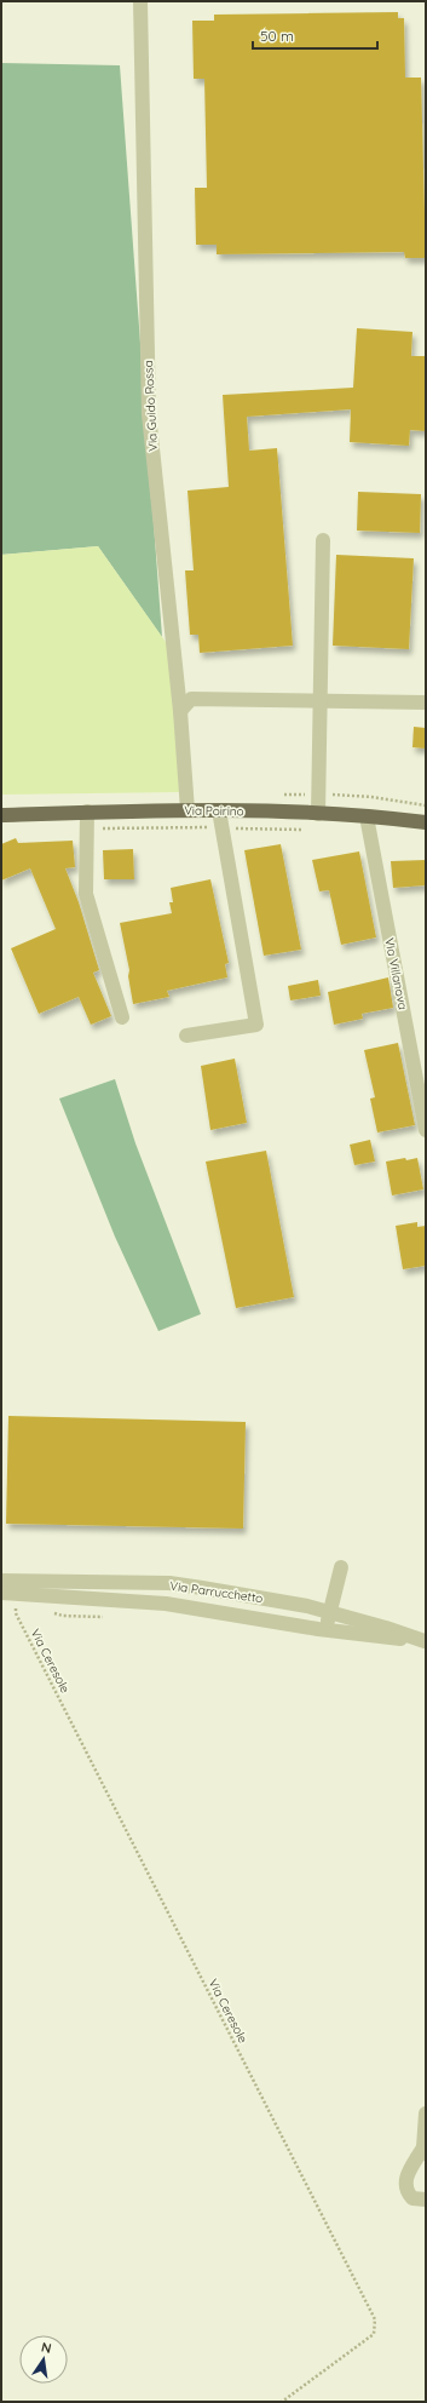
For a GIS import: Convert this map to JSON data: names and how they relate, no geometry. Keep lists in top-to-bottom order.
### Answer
{
  "streets": {
    "main road": ["Via Poirino"],
    "street": ["Via Guido Rossa", "Via Villanova", "Via Parrucchetto"],
    "path": ["Via Ceresole"]
  },
  "crossings": [
    ["Via Guido Rossa", "Via Poirino"],
    ["Via Poirino", "Via Villanova"],
    ["Via Parrucchetto", "Via Ceresole"]
  ],
  "scale_bar": "50 m",
  "north": "top"
}
